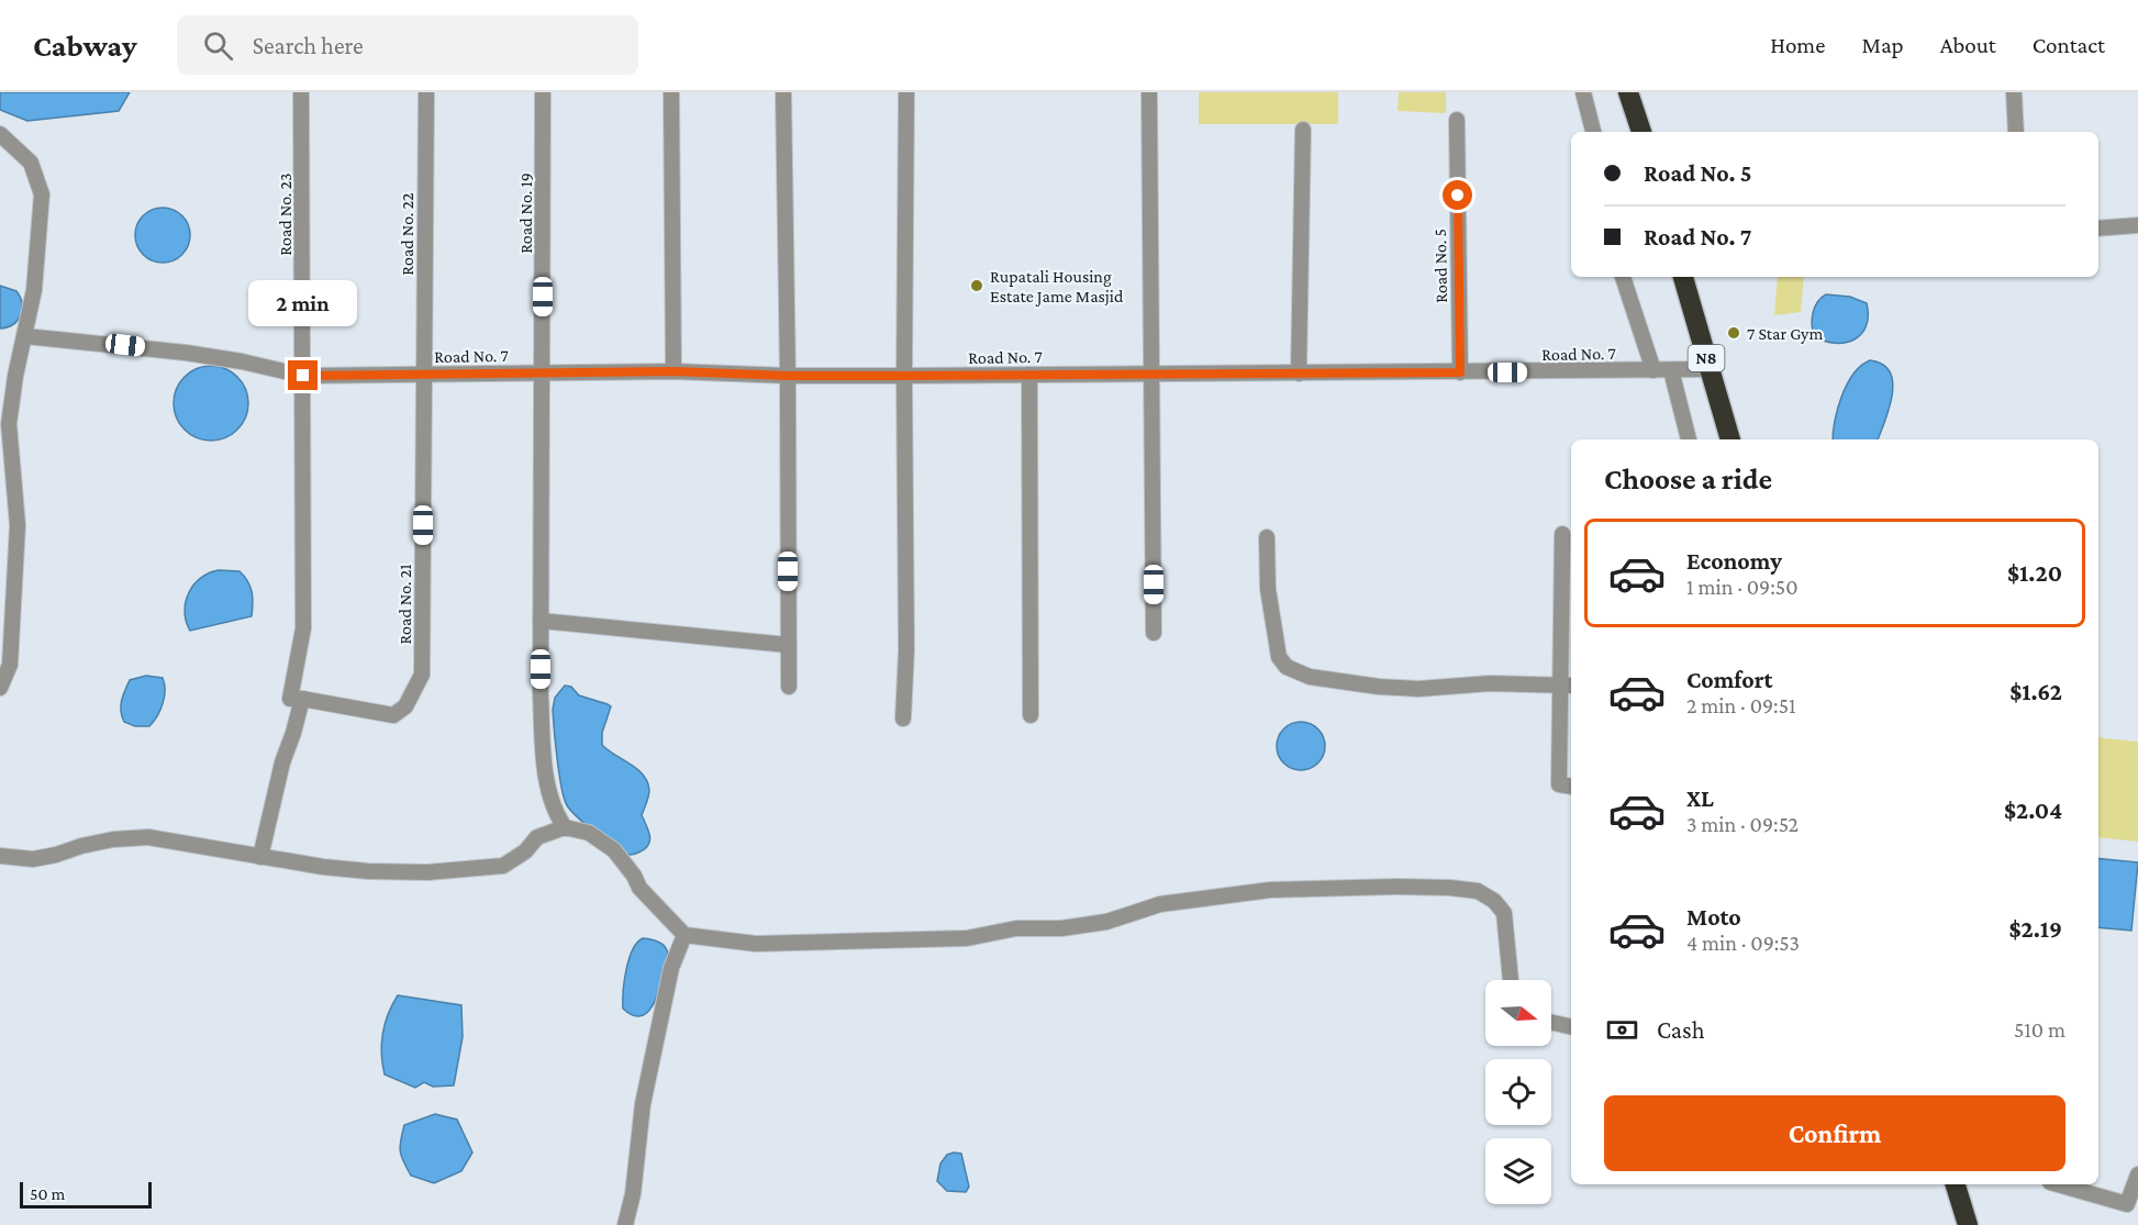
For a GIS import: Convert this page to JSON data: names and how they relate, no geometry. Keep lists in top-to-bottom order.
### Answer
{
  "streets": {
    "highway": ["N8"],
    "street": [
      "Road No. 19",
      "Road No. 23",
      "Road No. 22",
      "Road No. 5",
      "Road No. 7",
      "Road No. 21"
    ]
  },
  "crossings": [
    ["Road No. 19", "Road No. 7"],
    ["Road No. 23", "Road No. 7"],
    ["Road No. 23", "Road No. 21"],
    ["Road No. 22", "Road No. 7"],
    ["Road No. 22", "Road No. 21"],
    ["Road No. 5", "Road No. 7"],
    ["Road No. 7", "N8"],
    ["Road No. 7", "Road No. 21"]
  ],
  "places": ["Rupatali Housing Estate Jame Masjid", "7 Star Gym"],
  "scale_bar": "50 m",
  "north": "right",
  "page": {
    "header": "Cabway",
    "search": "Search here",
    "nav": [
      "Home",
      "Map",
      "About",
      "Contact"
    ],
    "banner": ["Road No. 5", "Road No. 7"],
    "bubble": "2 min",
    "heading": "Choose a ride",
    "list": [
      {
        "name": "Economy",
        "note": "1 min · 09:50",
        "value": "$1.20"
      },
      {
        "name": "Comfort",
        "note": "2 min · 09:51",
        "value": "$1.62"
      },
      {
        "name": "XL",
        "note": "3 min · 09:52",
        "value": "$2.04"
      },
      {
        "name": "Moto",
        "note": "4 min · 09:53",
        "value": "$2.19"
      }
    ],
    "pay": ["Cash", "510 m"],
    "buttons": "Confirm",
    "scale": "50 m"
  }
}
